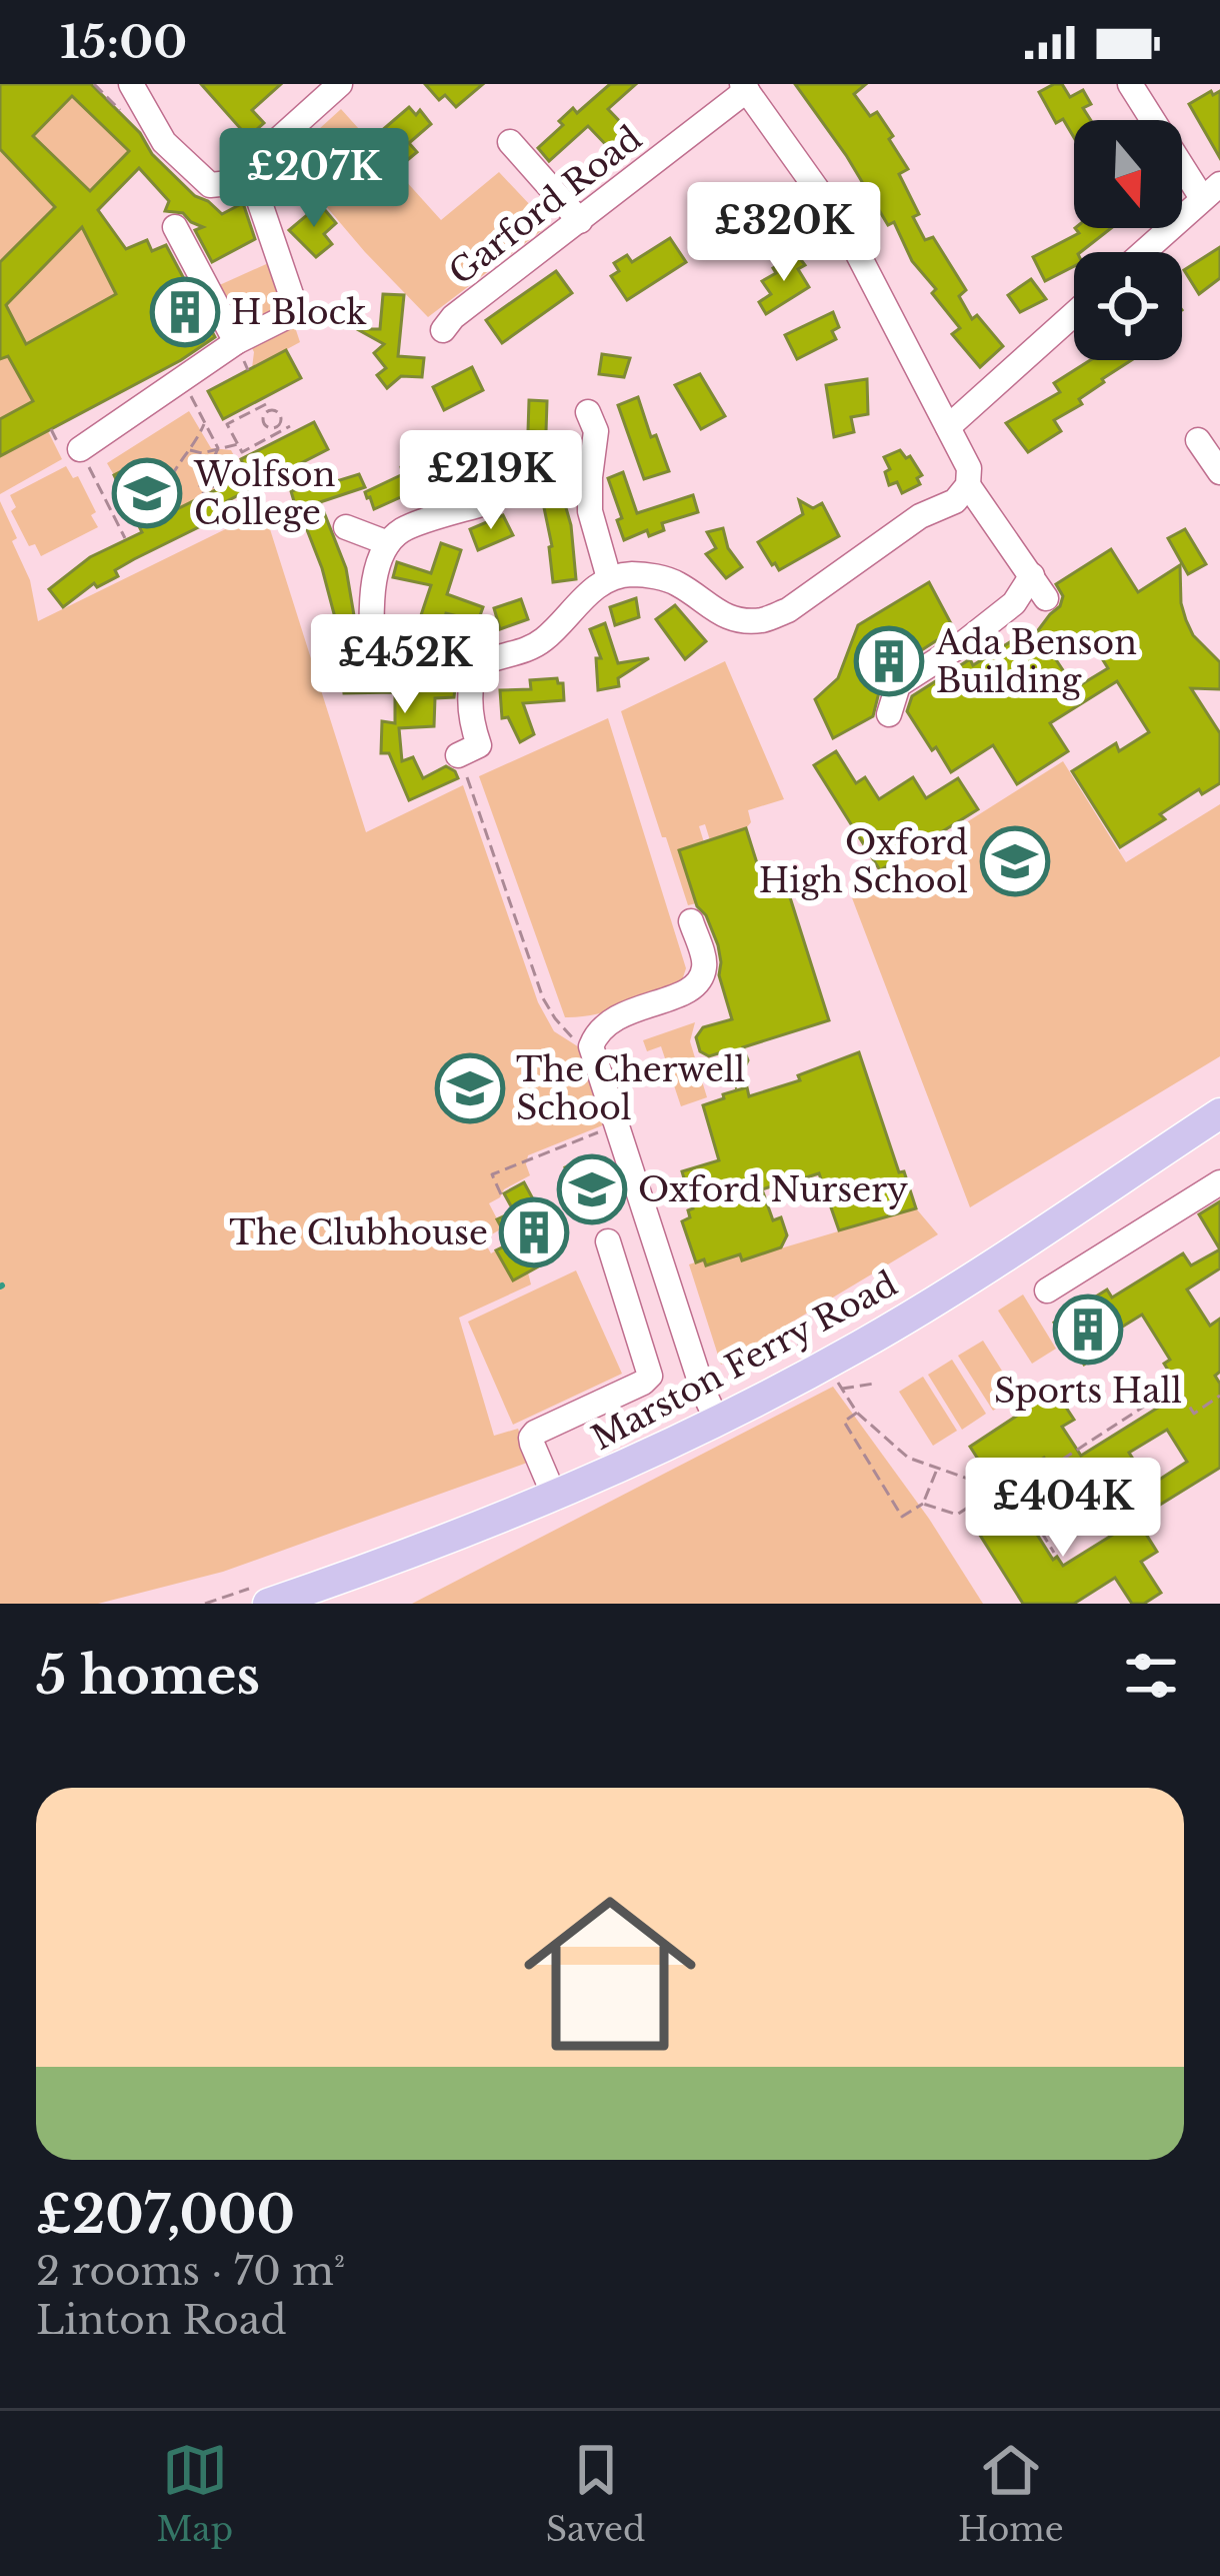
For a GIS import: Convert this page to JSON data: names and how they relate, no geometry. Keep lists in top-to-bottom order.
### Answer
{
  "streets": {
    "main road": ["Marston Ferry Road"],
    "street": ["Garford Road"]
  },
  "places": {
    "building": [
      "H Block",
      "Ada Benson Building",
      "The Clubhouse",
      "Sports Hall"
    ],
    "school or university": [
      "Wolfson College",
      "Oxford High School",
      "The Cherwell School",
      "Oxford Nursery"
    ]
  },
  "north": "bottom",
  "page": {
    "status": "15:00",
    "price": [
      "£207K",
      "£320K",
      "£219K",
      "£452K",
      "£404K"
    ],
    "heading": "5 homes",
    "list": [
      {
        "name": "£207,000",
        "note": "2 rooms · 70 m² · Linton Road"
      }
    ],
    "tabs": ["Map", "Saved", "Home"]
  }
}
